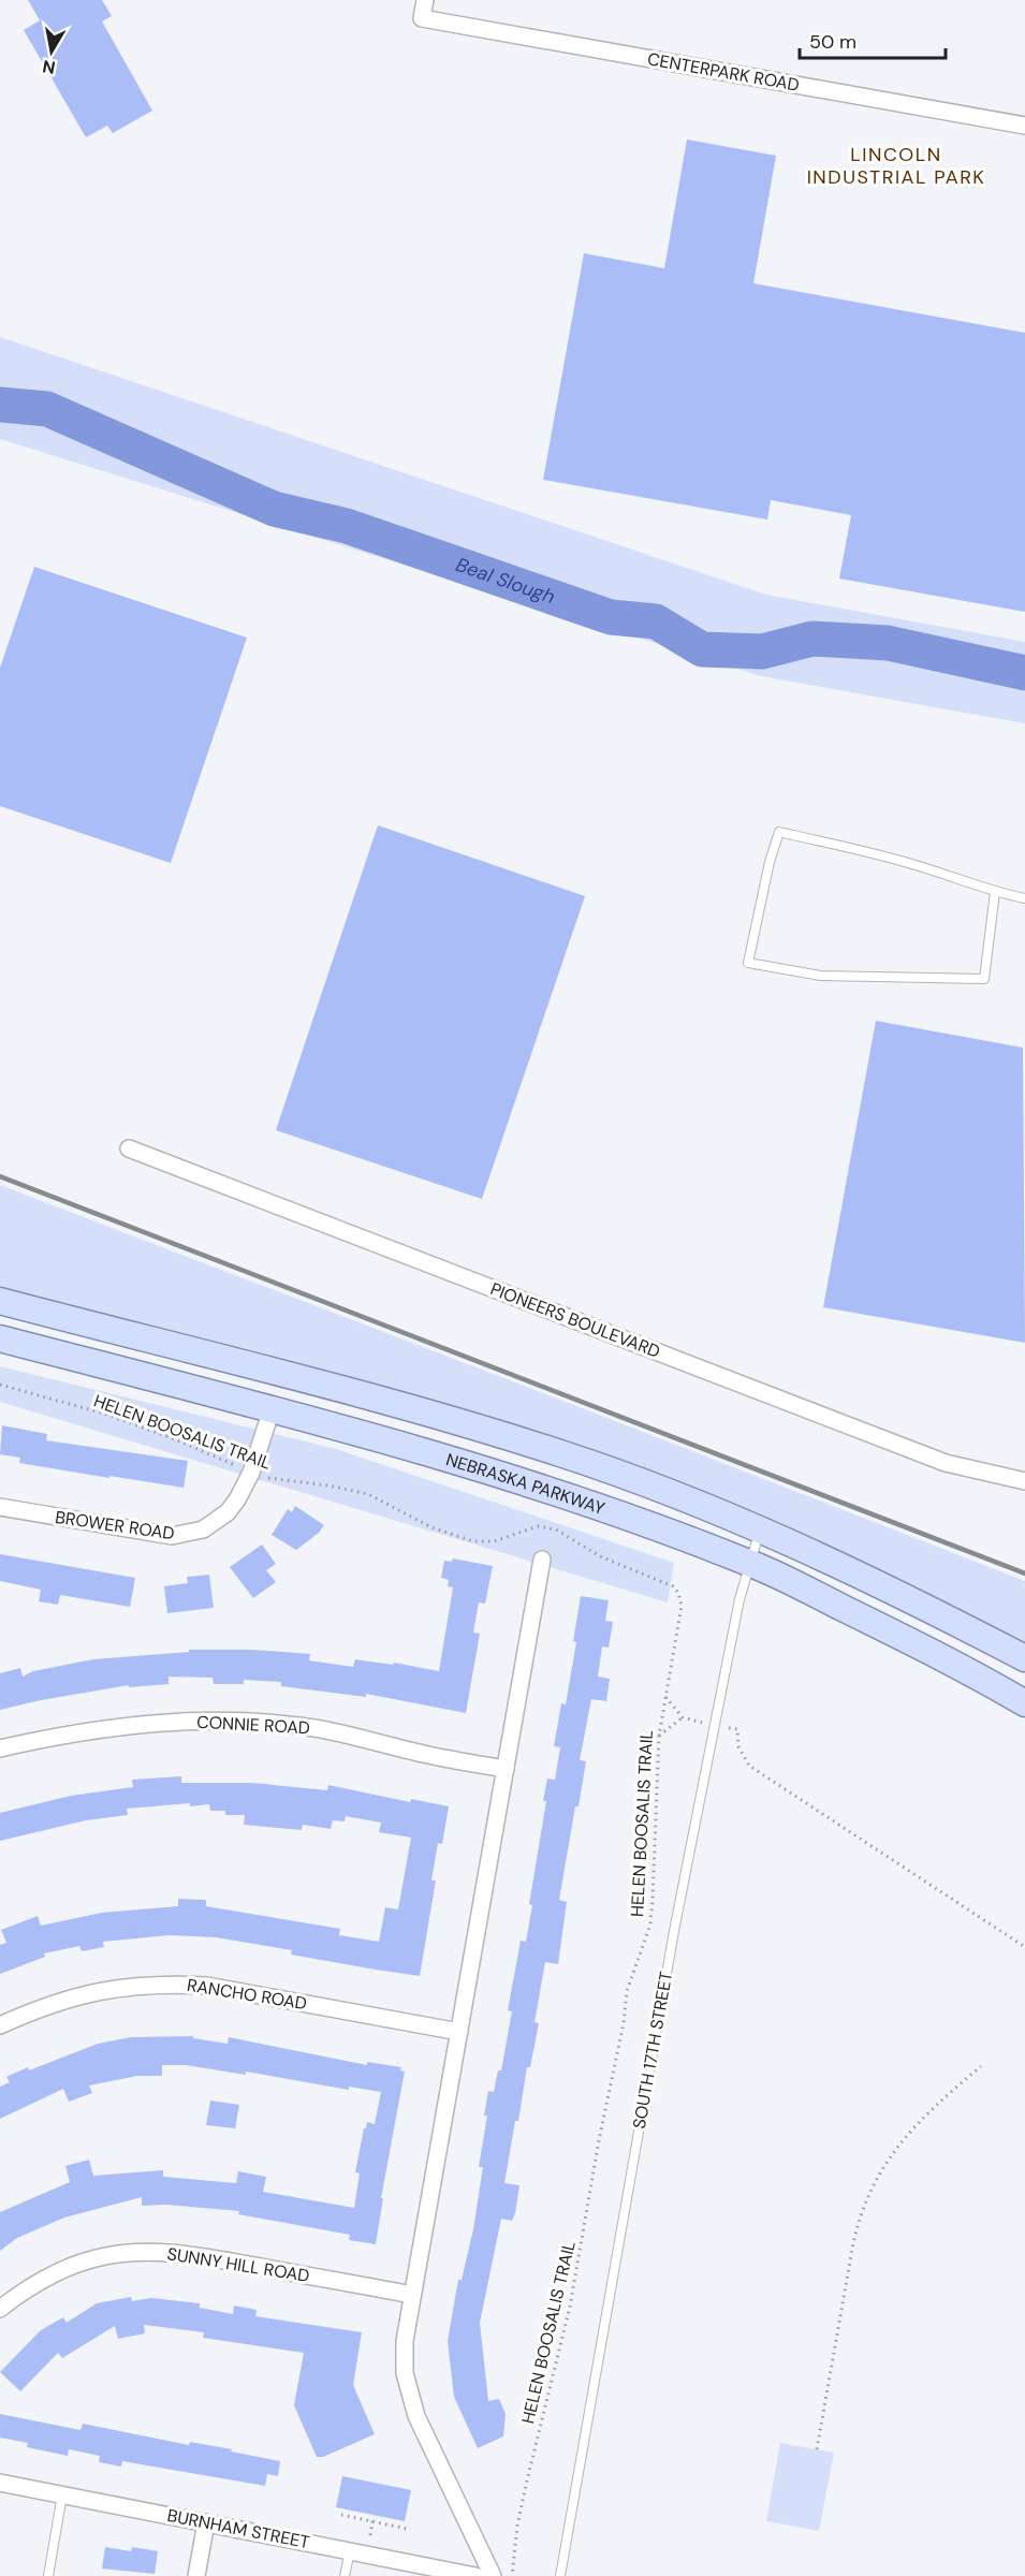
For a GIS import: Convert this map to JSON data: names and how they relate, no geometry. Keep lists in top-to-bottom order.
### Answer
{
  "streets": {
    "main road": ["NEBRASKA PARKWAY"],
    "street": [
      "CENTERPARK ROAD",
      "PIONEERS BOULEVARD",
      "BROWER ROAD",
      "CONNIE ROAD",
      "RANCHO ROAD",
      "SUNNY HILL ROAD",
      "BURNHAM STREET"
    ],
    "lane": ["SOUTH 17TH STREET"],
    "path": ["HELEN BOOSALIS TRAIL"]
  },
  "crossings": [
    ["HELEN BOOSALIS TRAIL", "BROWER ROAD"],
    ["NEBRASKA PARKWAY", "BROWER ROAD"],
    ["NEBRASKA PARKWAY", "SOUTH 17TH STREET"]
  ],
  "districts": ["LINCOLN INDUSTRIAL PARK"],
  "water": ["Beal Slough"],
  "scale_bar": "50 m",
  "north": "bottom"
}
